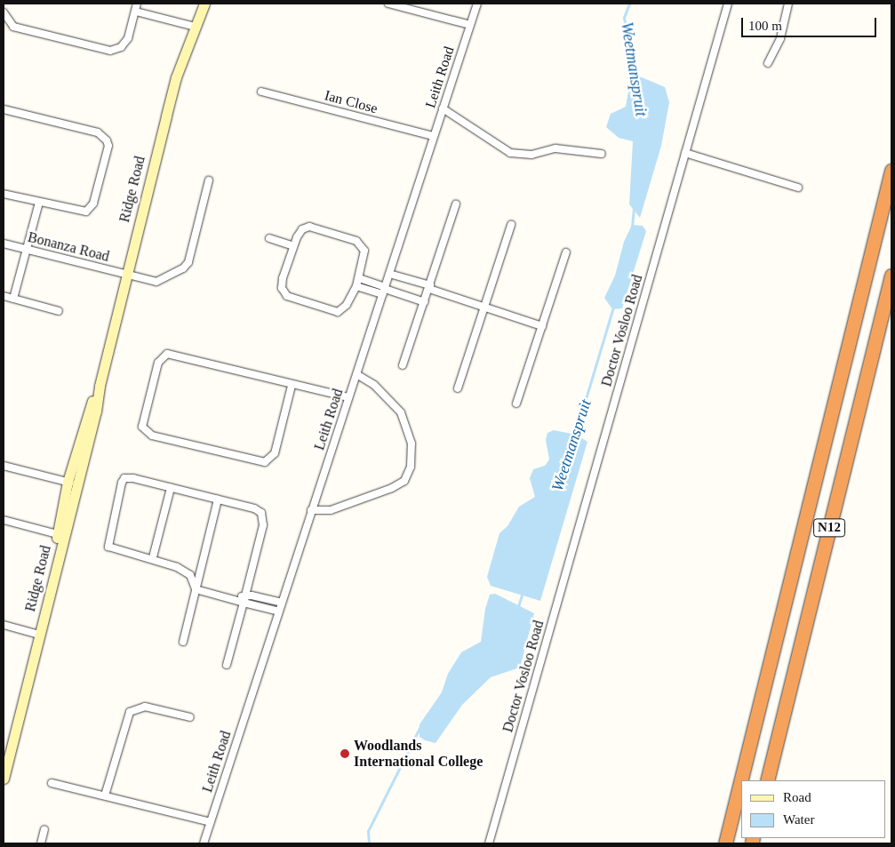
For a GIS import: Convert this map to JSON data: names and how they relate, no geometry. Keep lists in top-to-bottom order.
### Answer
{
  "streets": {
    "highway": ["N12"],
    "main road": ["Ridge Road"],
    "street": [
      "Leith Road",
      "Ian Close",
      "Bonanza Road",
      "Doctor Vosloo Road"
    ]
  },
  "crossings": [
    ["Leith Road", "Ian Close"],
    ["Ridge Road", "Bonanza Road"]
  ],
  "water": ["Weetmanspruit"],
  "places": ["Woodlands International College"],
  "legend": ["Road", "Water"],
  "scale_bar": "100 m"
}
